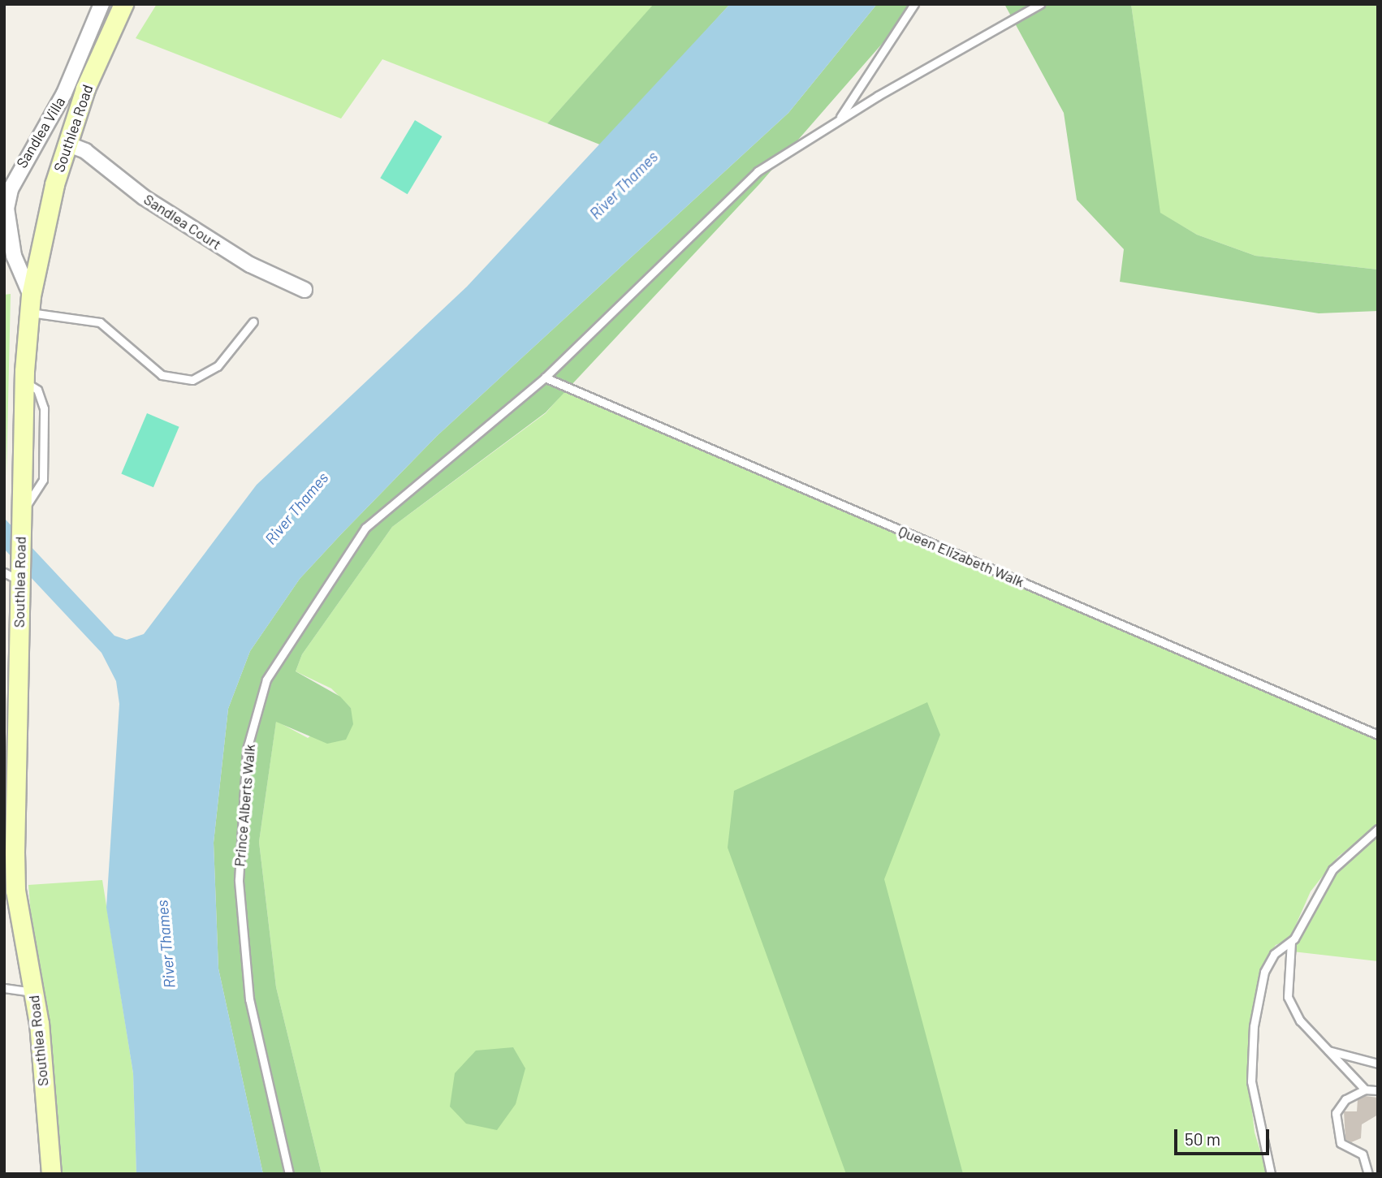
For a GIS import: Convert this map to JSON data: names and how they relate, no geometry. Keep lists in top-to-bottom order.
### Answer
{
  "streets": {
    "main road": ["Southlea Road"],
    "street": ["Sandlea Villa", "Sandlea Court"],
    "lane": ["Queen Elizabeth Walk", "Prince Alberts Walk"]
  },
  "crossings": [
    ["Southlea Road", "Sandlea Villa"],
    ["Southlea Road", "Sandlea Court"],
    ["Queen Elizabeth Walk", "Prince Alberts Walk"]
  ],
  "water": ["River Thames"],
  "scale_bar": "50 m"
}
